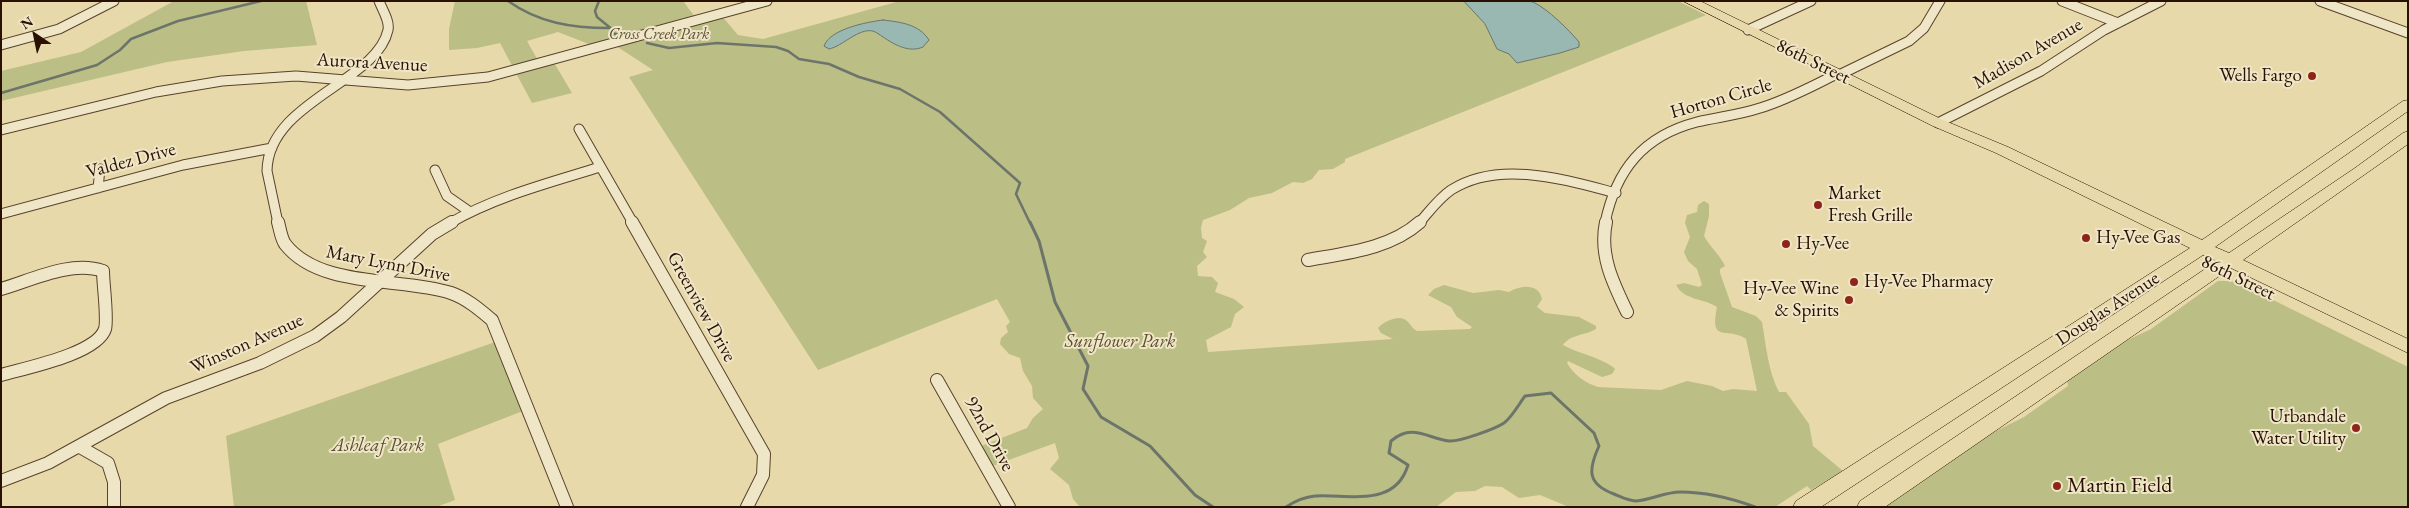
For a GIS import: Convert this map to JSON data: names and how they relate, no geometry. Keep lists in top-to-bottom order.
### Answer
{
  "streets": {
    "main road": ["86th Street", "Douglas Avenue"],
    "street": [
      "Madison Avenue",
      "Aurora Avenue",
      "Horton Circle",
      "Valdez Drive",
      "Mary Lynn Drive",
      "Greenview Drive",
      "Winston Avenue",
      "92nd Drive"
    ]
  },
  "crossings": [
    ["Madison Avenue", "86th Street"],
    ["86th Street", "Horton Circle"],
    ["86th Street", "Douglas Avenue"],
    ["Aurora Avenue", "Mary Lynn Drive"],
    ["Valdez Drive", "Mary Lynn Drive"],
    ["Mary Lynn Drive", "Winston Avenue"],
    ["Greenview Drive", "Winston Avenue"]
  ],
  "parks": ["Cross Creek Park", "Sunflower Park", "Ashleaf Park"],
  "places": [
    "Wells Fargo",
    "Market Fresh Grille",
    "Hy-Vee Gas",
    "Hy-Vee",
    "Hy-Vee Pharmacy",
    "Hy-Vee Wine & Spirits",
    "Urbandale Water Utility",
    "Martin Field"
  ],
  "north": "top left"
}
